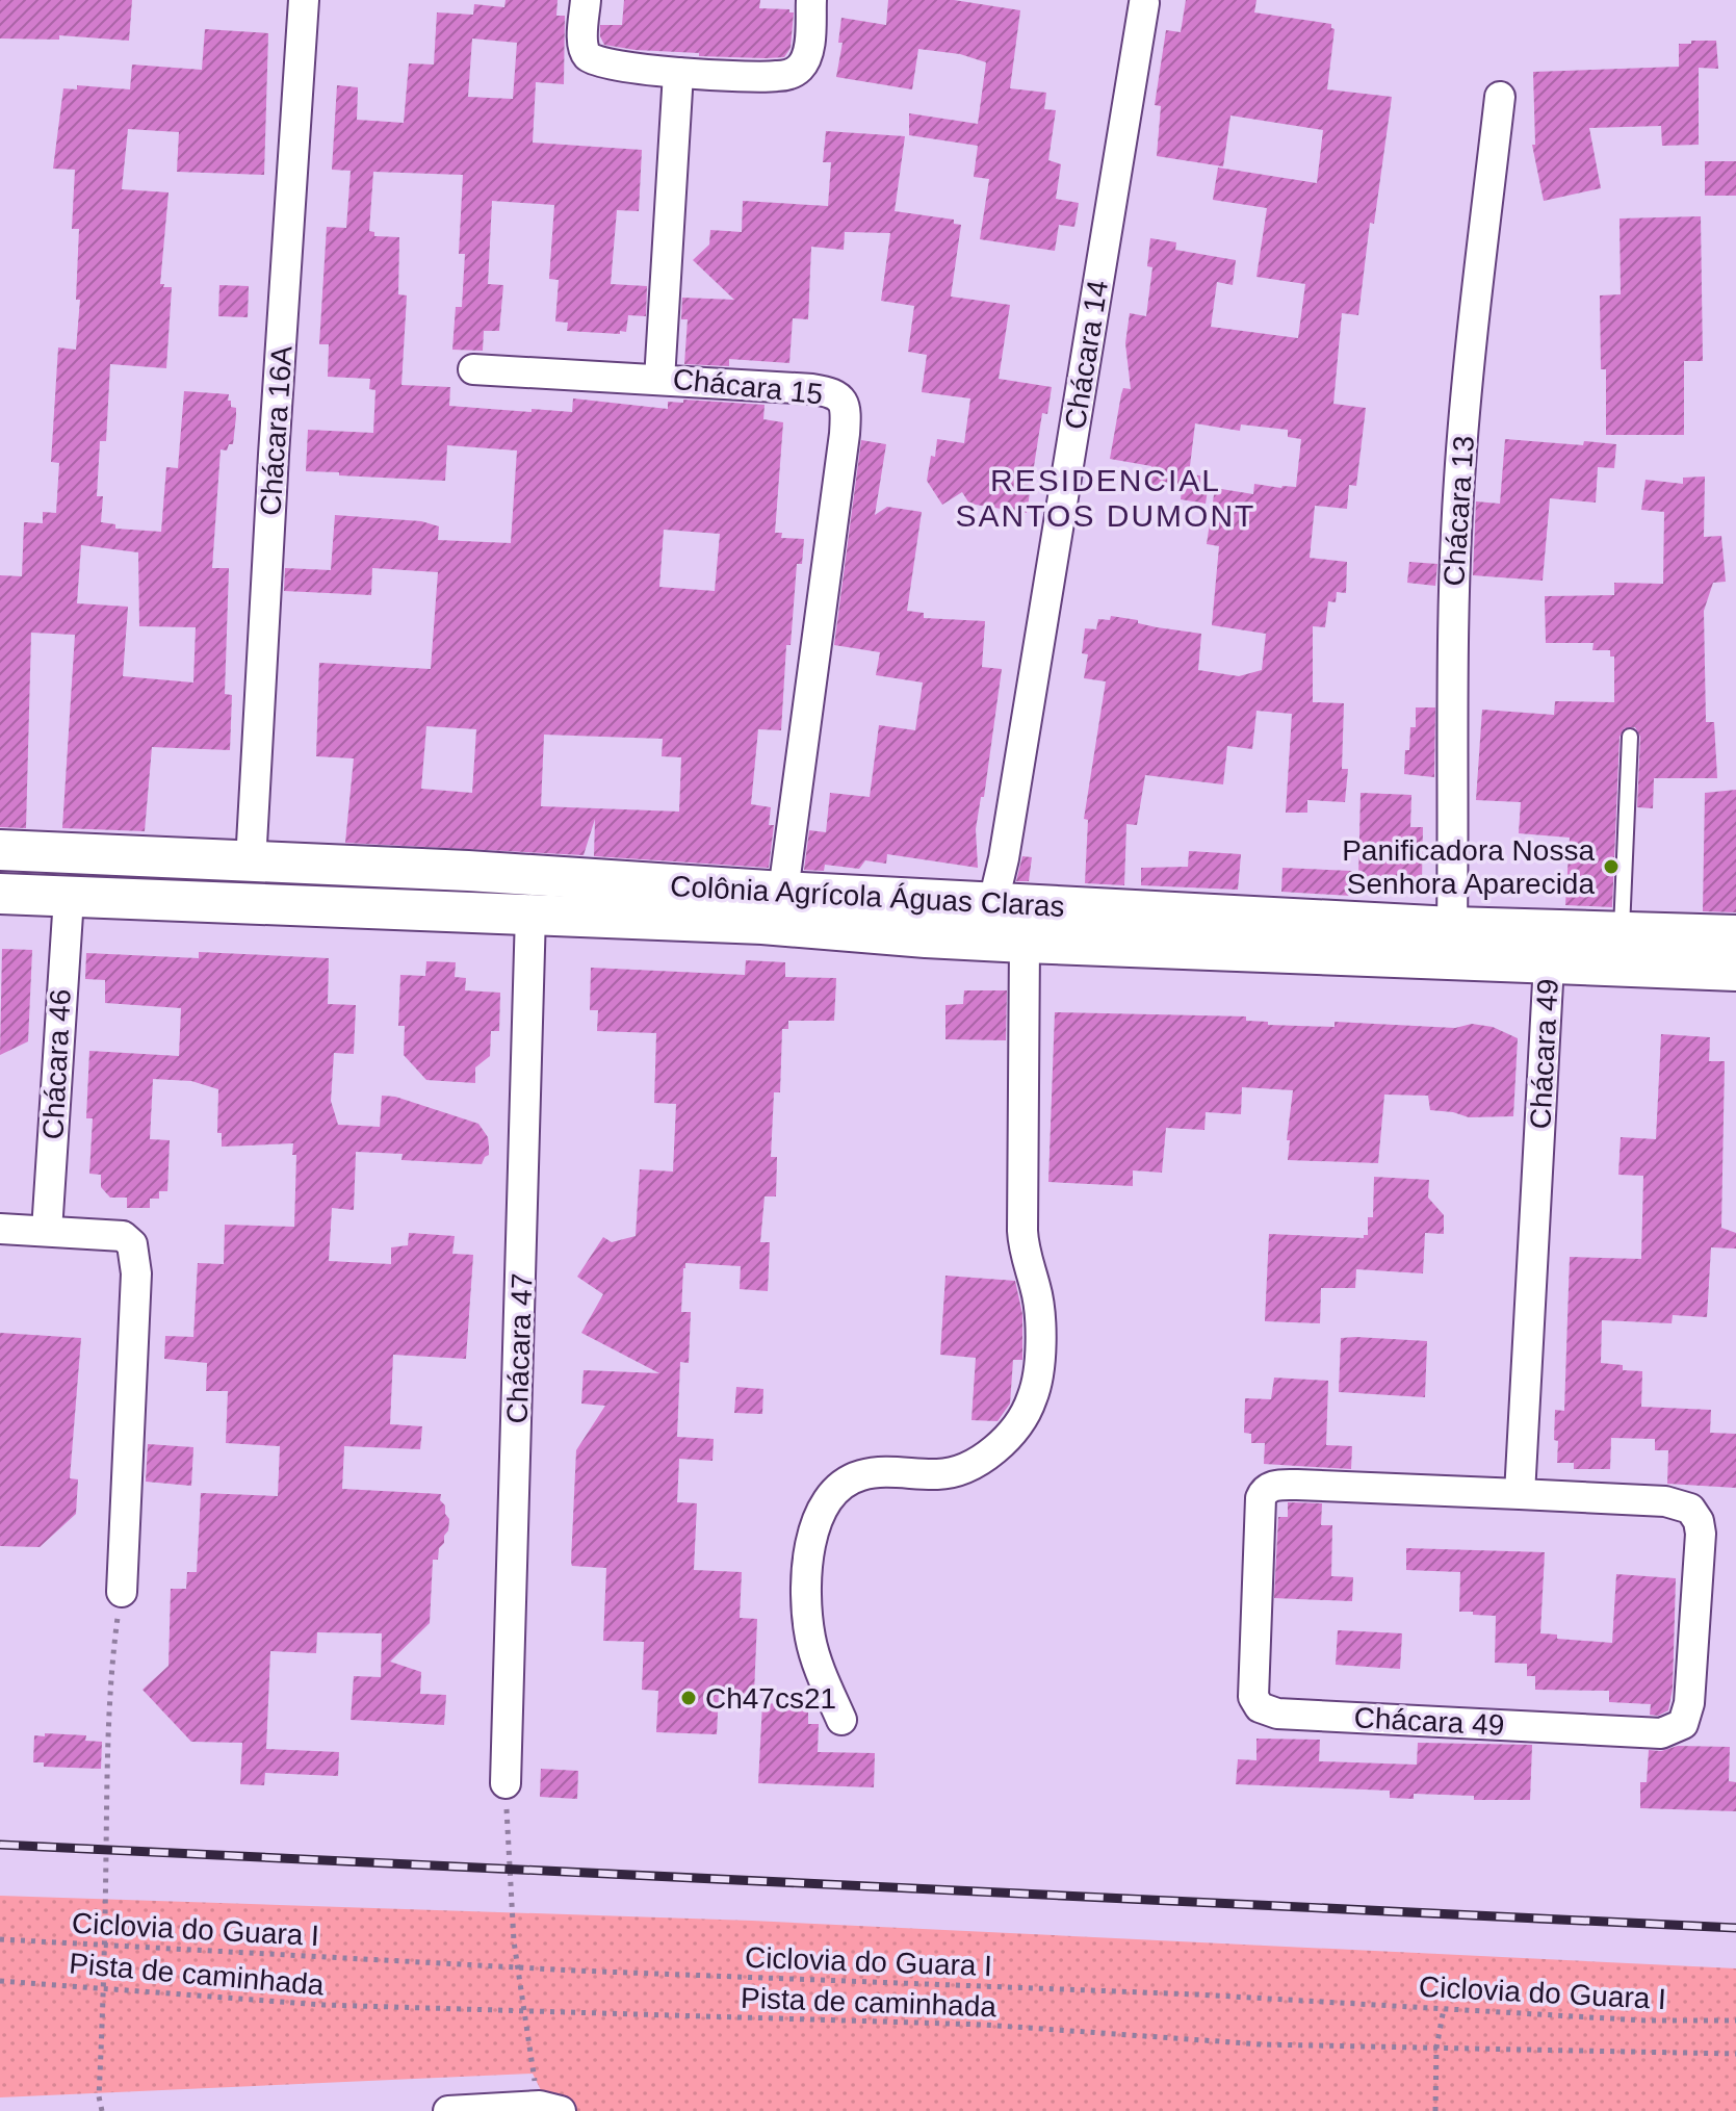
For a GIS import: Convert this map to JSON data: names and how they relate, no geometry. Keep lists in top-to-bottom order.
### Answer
{
  "streets": {
    "main road": ["Colônia Agrícola Águas Claras"],
    "street": [
      "Chácara 14",
      "Chácara 15",
      "Chácara 16A",
      "Chácara 13",
      "Chácara 49",
      "Chácara 46",
      "Chácara 47"
    ],
    "path": ["Ciclovia do Guara I", "Pista de caminhada"]
  },
  "crossings": [
    ["Chácara 14", "Colônia Agrícola Águas Claras"],
    ["Chácara 15", "Colônia Agrícola Águas Claras"],
    ["Chácara 16A", "Colônia Agrícola Águas Claras"],
    ["Chácara 13", "Colônia Agrícola Águas Claras"],
    ["Colônia Agrícola Águas Claras", "Chácara 49"],
    ["Colônia Agrícola Águas Claras", "Chácara 46"],
    ["Colônia Agrícola Águas Claras", "Chácara 47"]
  ],
  "districts": ["RESIDENCIAL SANTOS DUMONT"],
  "places": ["Panificadora Nossa Senhora Aparecida", "Ch47cs21"]
}
